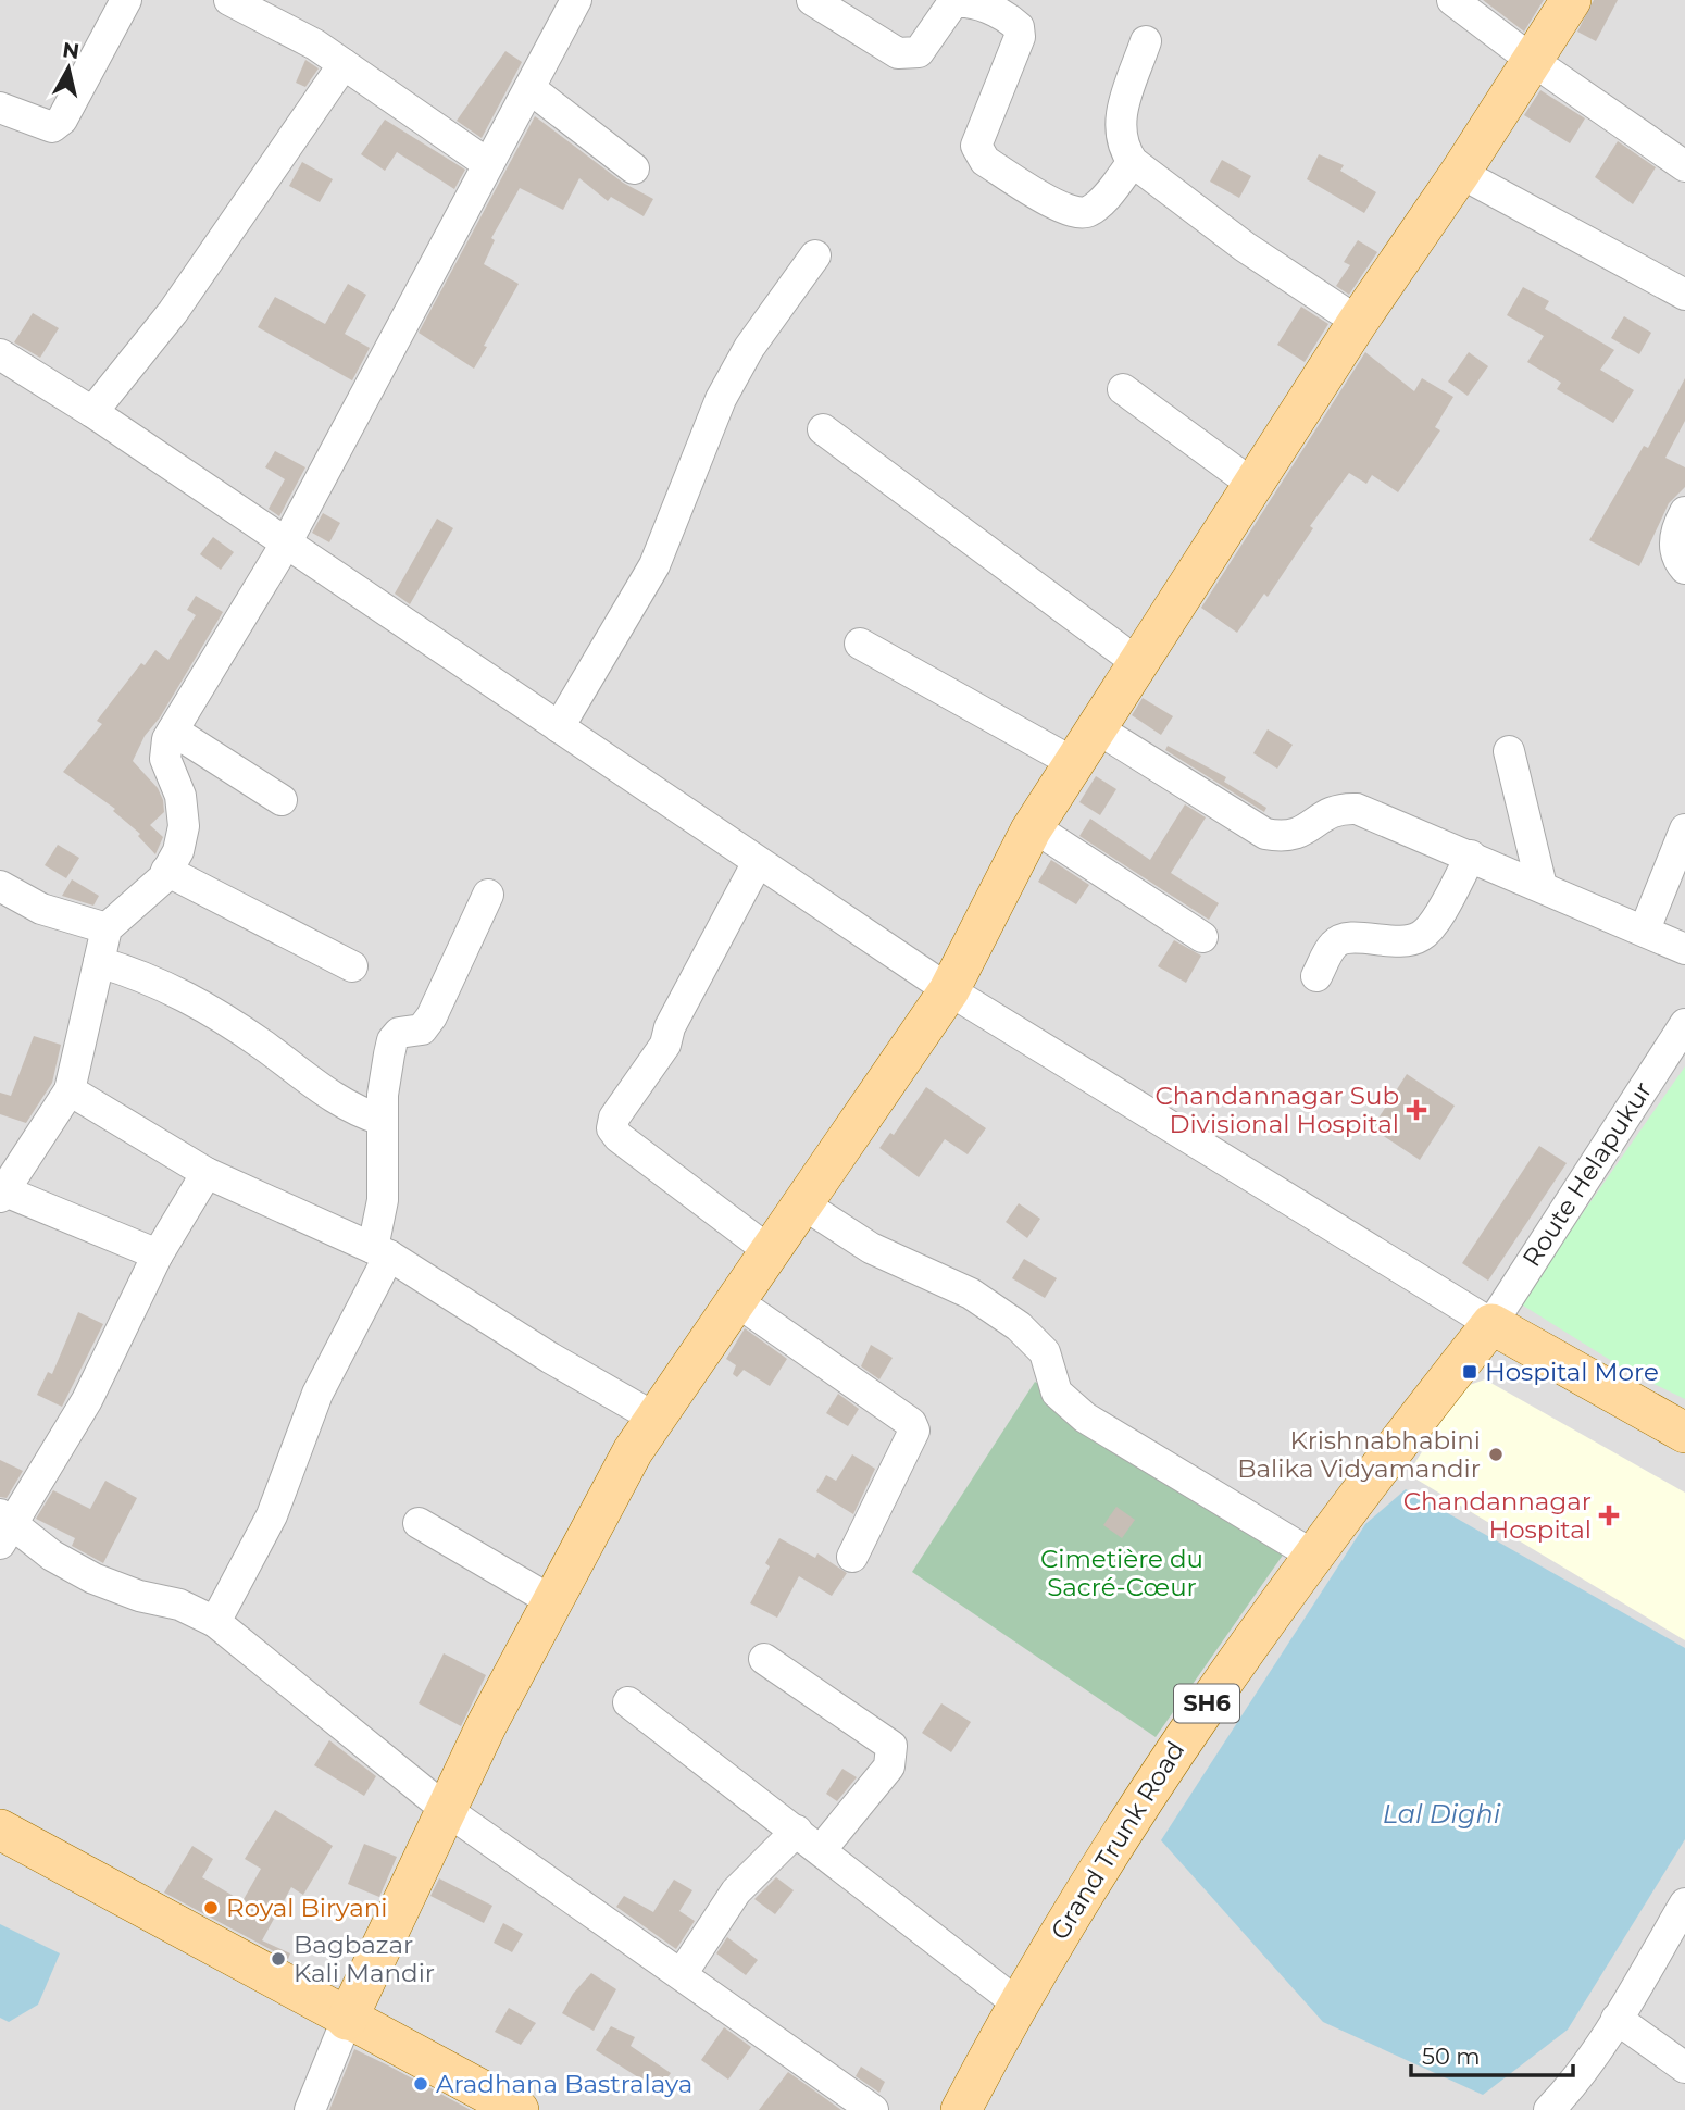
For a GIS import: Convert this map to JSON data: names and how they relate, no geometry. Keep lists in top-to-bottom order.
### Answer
{
  "streets": {
    "main road": ["SH6", "Grand Trunk Road"],
    "street": ["Route Helapukur"]
  },
  "crossings": [
    ["Route Helapukur", "Grand Trunk Road"]
  ],
  "water": ["Lal Dighi"],
  "parks": ["Cimetière du Sacré-Cœur"],
  "places": {
    "health": ["Chandannagar Sub Divisional Hospital", "Chandannagar Hospital"],
    "transit": ["Hospital More"],
    "other": [
      "Krishnabhabini Balika Vidyamandir",
      "Royal Biryani",
      "Bagbazar Kali Mandir",
      "Aradhana Bastralaya"
    ]
  },
  "scale_bar": "50 m",
  "north": "top"
}
